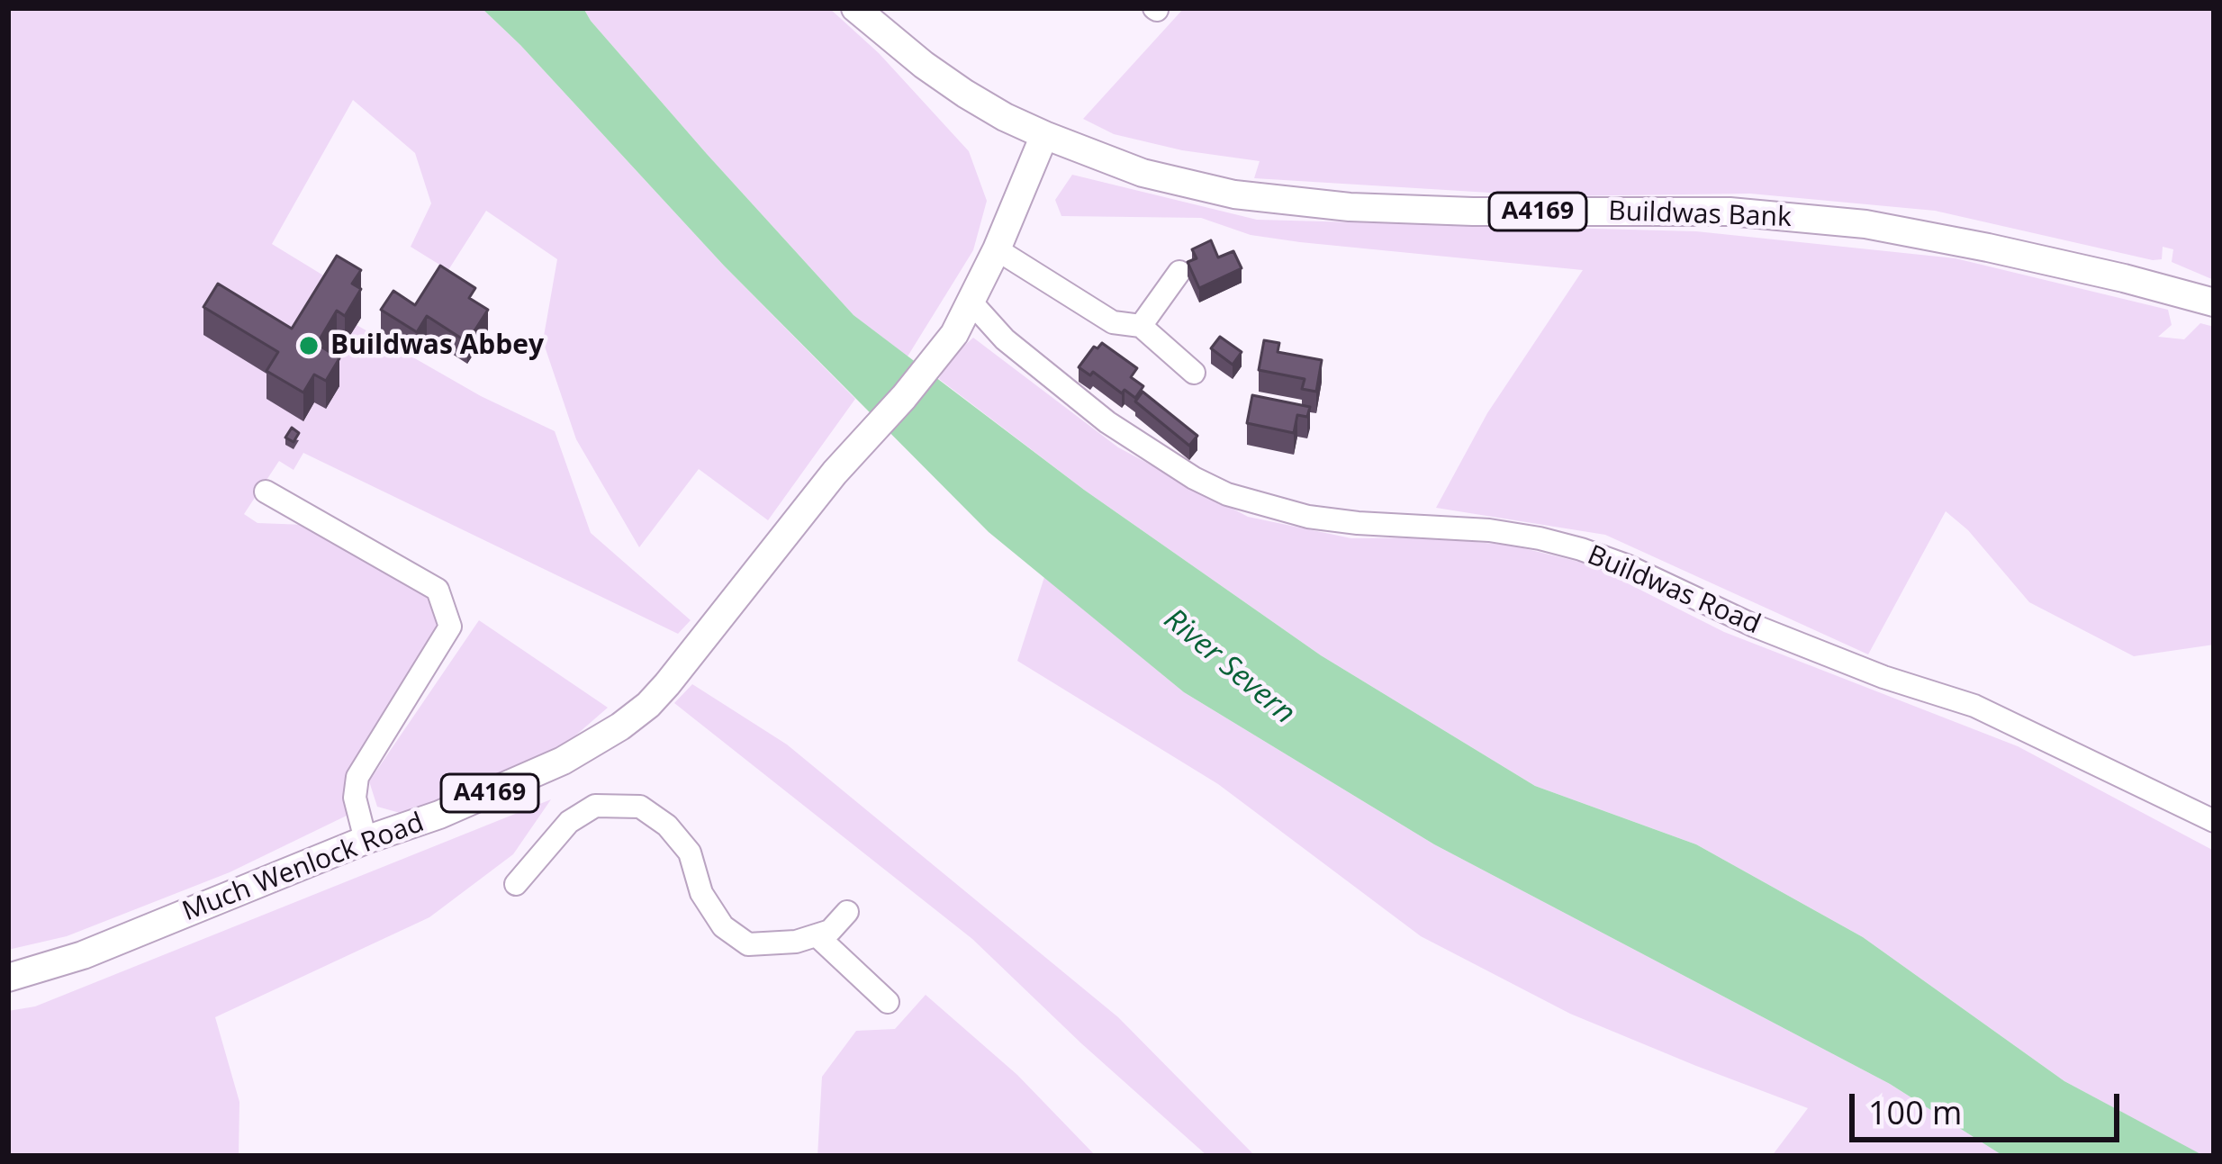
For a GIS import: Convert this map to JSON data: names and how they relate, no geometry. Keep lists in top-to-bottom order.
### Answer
{
  "streets": {
    "main road": ["A4169", "Buildwas Bank", "Much Wenlock Road"],
    "street": ["Buildwas Road"]
  },
  "crossings": [
    ["Buildwas Road", "Much Wenlock Road"]
  ],
  "water": ["River Severn"],
  "places": ["Buildwas Abbey"],
  "scale_bar": "100 m"
}
